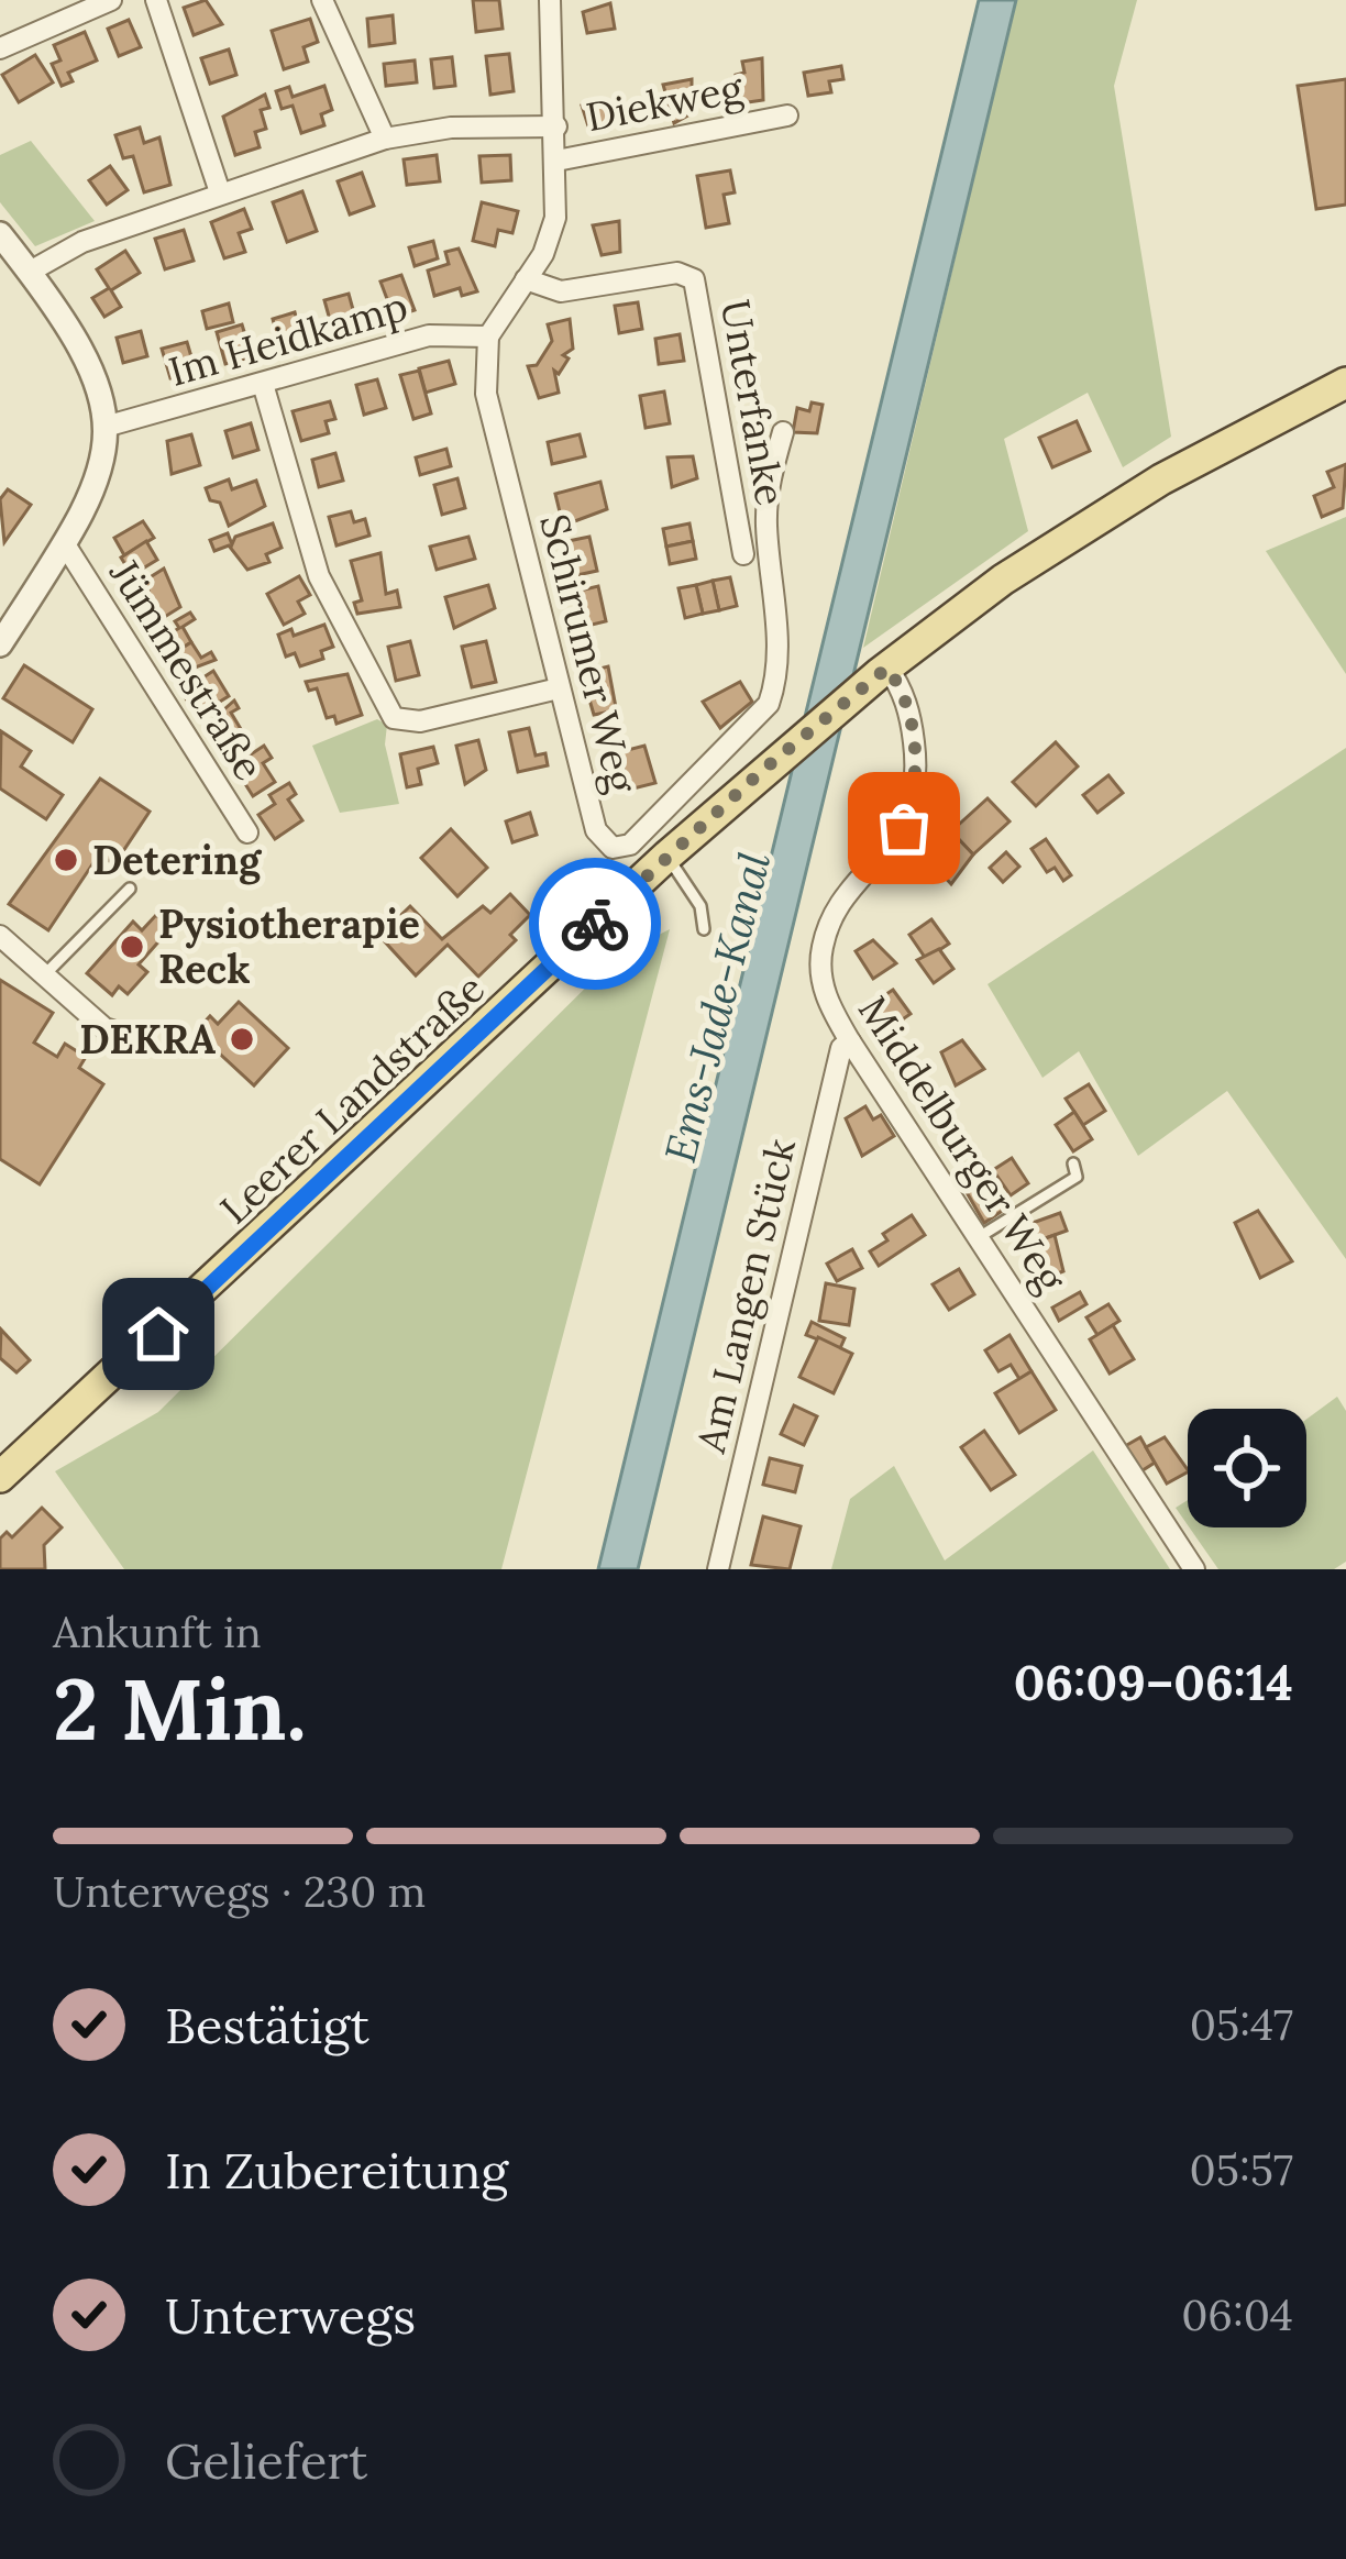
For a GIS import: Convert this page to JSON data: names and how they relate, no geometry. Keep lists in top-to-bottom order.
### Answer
{
  "streets": {
    "main road": ["Leerer Landstraße"],
    "street": [
      "Diekweg",
      "Im Heidkamp",
      "Unterfanke",
      "Schirumer Weg",
      "Jümmestraße",
      "Middelburger Weg",
      "Am Langen Stück"
    ]
  },
  "crossings": [
    ["Im Heidkamp", "Schirumer Weg"],
    ["Leerer Landstraße", "Middelburger Weg"],
    ["Middelburger Weg", "Am Langen Stück"]
  ],
  "water": ["Ems-Jade-Kanal"],
  "places": ["Detering", "Pysiotherapie Reck", "DEKRA"],
  "page": {
    "heading": ["2 Min.", "Ankunft in", "06:09–06:14"],
    "bar": "Unterwegs · 230 m",
    "list": [
      ["Bestätigt", "05:47"],
      ["In Zubereitung", "05:57"],
      ["Unterwegs", "06:04"],
      "Geliefert"
    ]
  }
}
